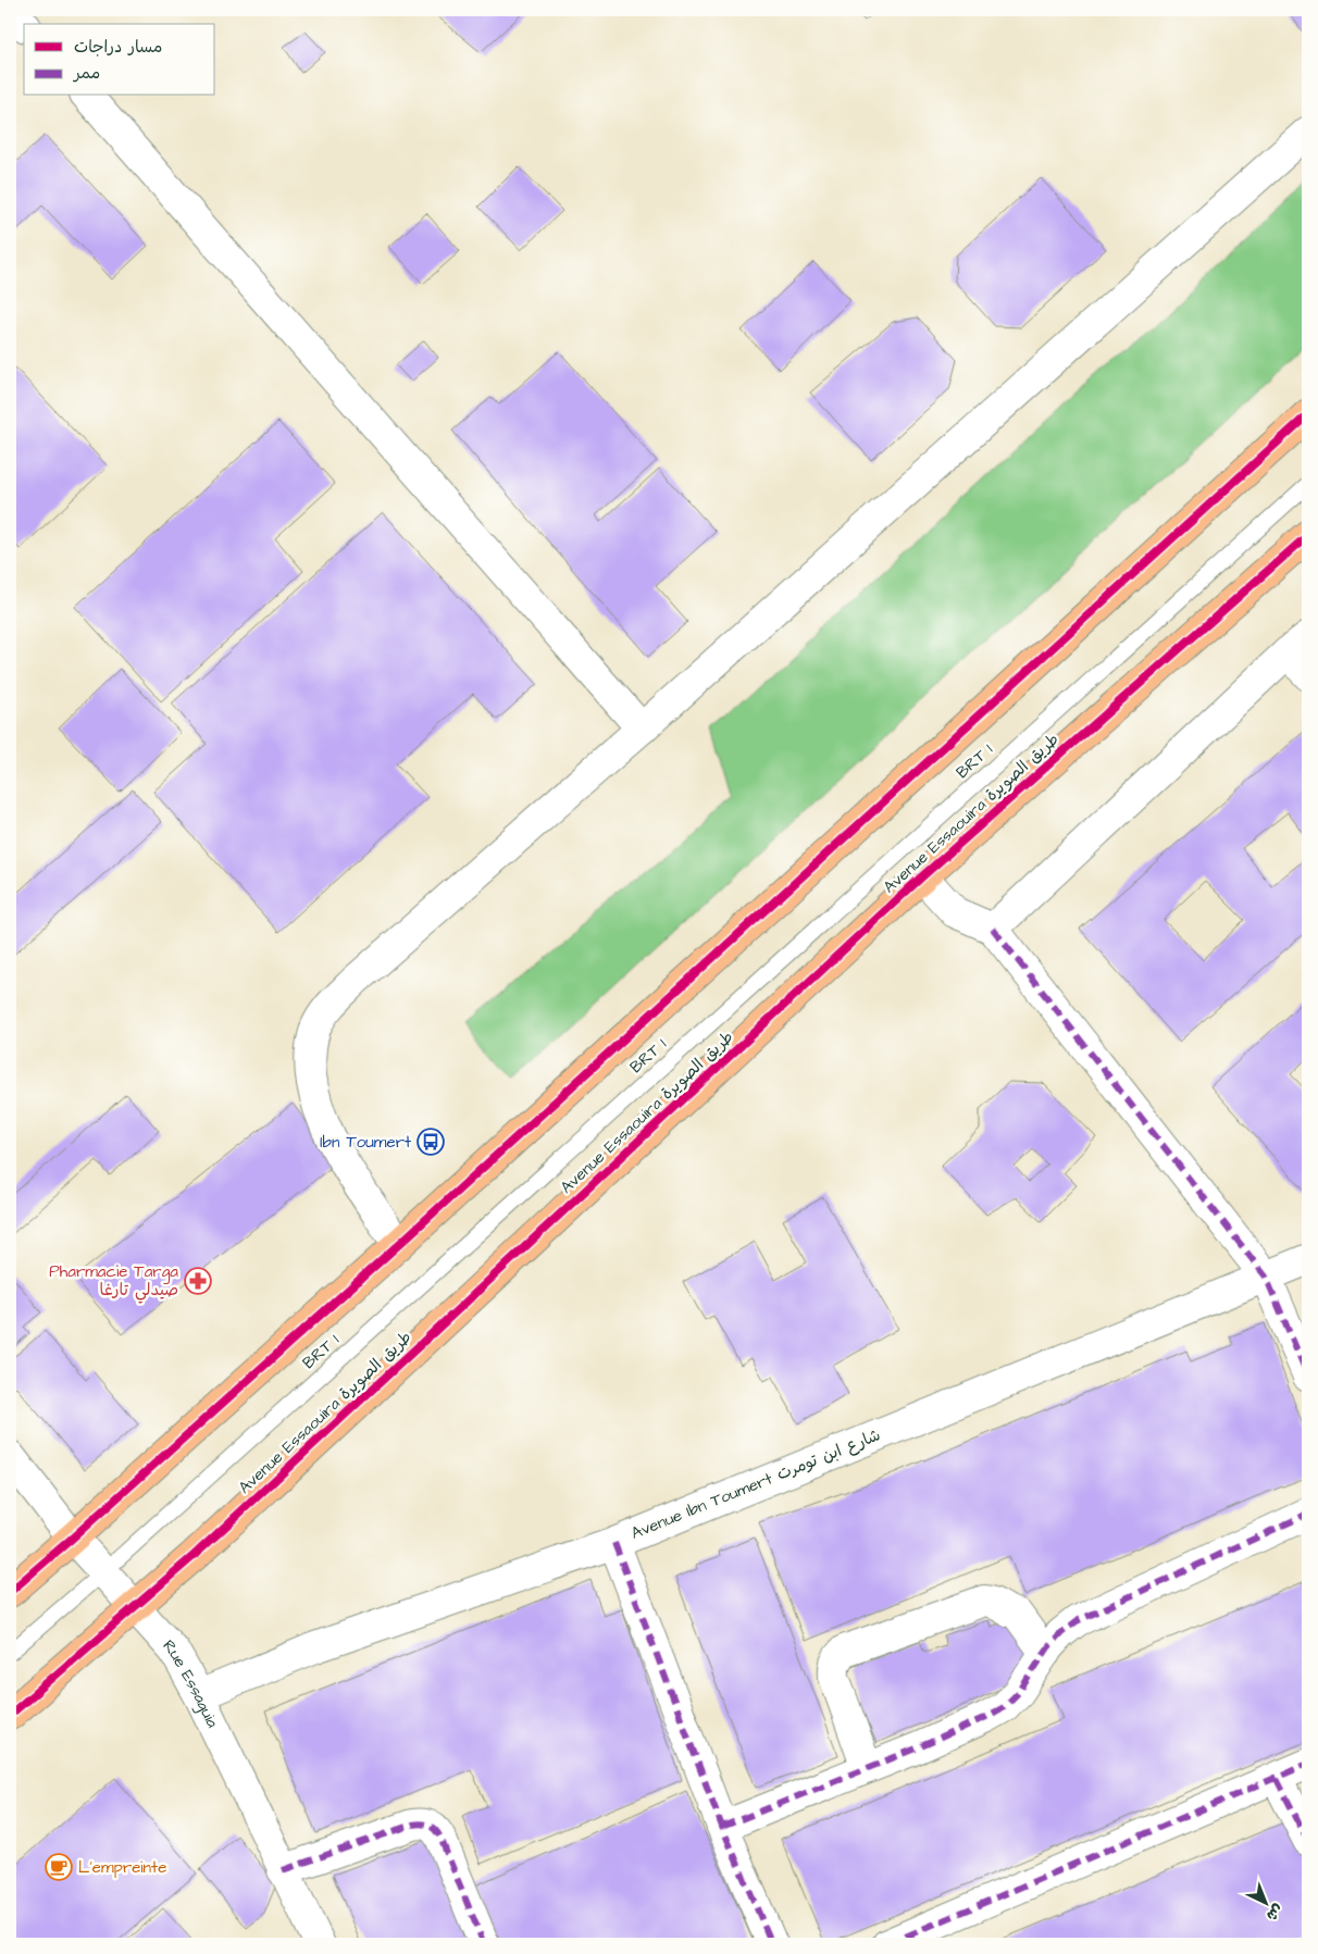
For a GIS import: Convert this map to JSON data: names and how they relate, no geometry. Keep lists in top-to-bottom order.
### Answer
{
  "streets": {
    "main road": ["Avenue Essaouira طريق الصويرة"],
    "street": ["Avenue Ibn Toumert شارع ابن تومرت", "Rue Essaguia"],
    "lane": ["BRT 1"]
  },
  "crossings": [
    ["BRT 1", "Rue Essaguia"],
    ["Avenue Essaouira طريق الصويرة", "Rue Essaguia"],
    ["Avenue Ibn Toumert شارع ابن تومرت", "Rue Essaguia"]
  ],
  "places": {
    "bus stop": ["Ibn Toumert"],
    "pharmacy": ["Pharmacie Targa صيدلي تارغا"],
    "cafe": ["L'empreinte"]
  },
  "legend": ["مسار دراجات", "ممر"],
  "north": "bottom right"
}
